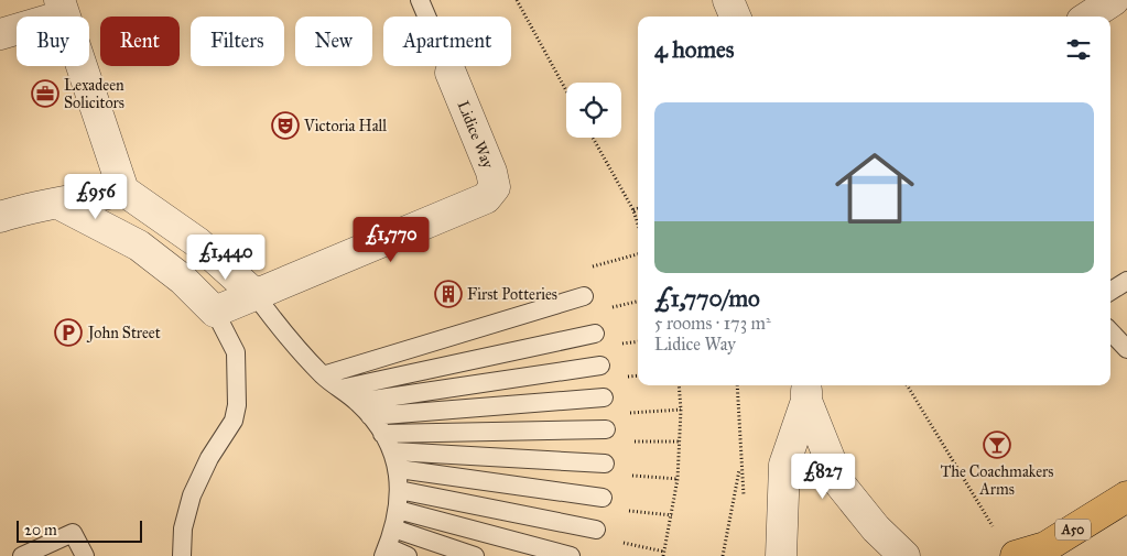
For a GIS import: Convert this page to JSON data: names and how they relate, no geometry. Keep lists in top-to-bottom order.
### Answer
{
  "streets": {
    "highway": ["A50"],
    "street": ["Lidice Way"]
  },
  "places": {
    "office": ["Lexadeen Solicitors"],
    "theatre": ["Victoria Hall"],
    "building": ["First Potteries"],
    "parking": ["John Street"],
    "bar": ["The Coachmakers Arms"]
  },
  "scale_bar": "20 m",
  "page": {
    "chip": [
      "Buy",
      "Rent",
      "Filters",
      "New",
      "Apartment"
    ],
    "heading": "4 homes",
    "list": [
      {
        "name": "£1,770/mo",
        "note": "5 rooms · 173 m² · Lidice Way"
      }
    ],
    "price": [
      "£956",
      "£1,770",
      "£1,440",
      "£827"
    ],
    "scale": "20 m"
  }
}
